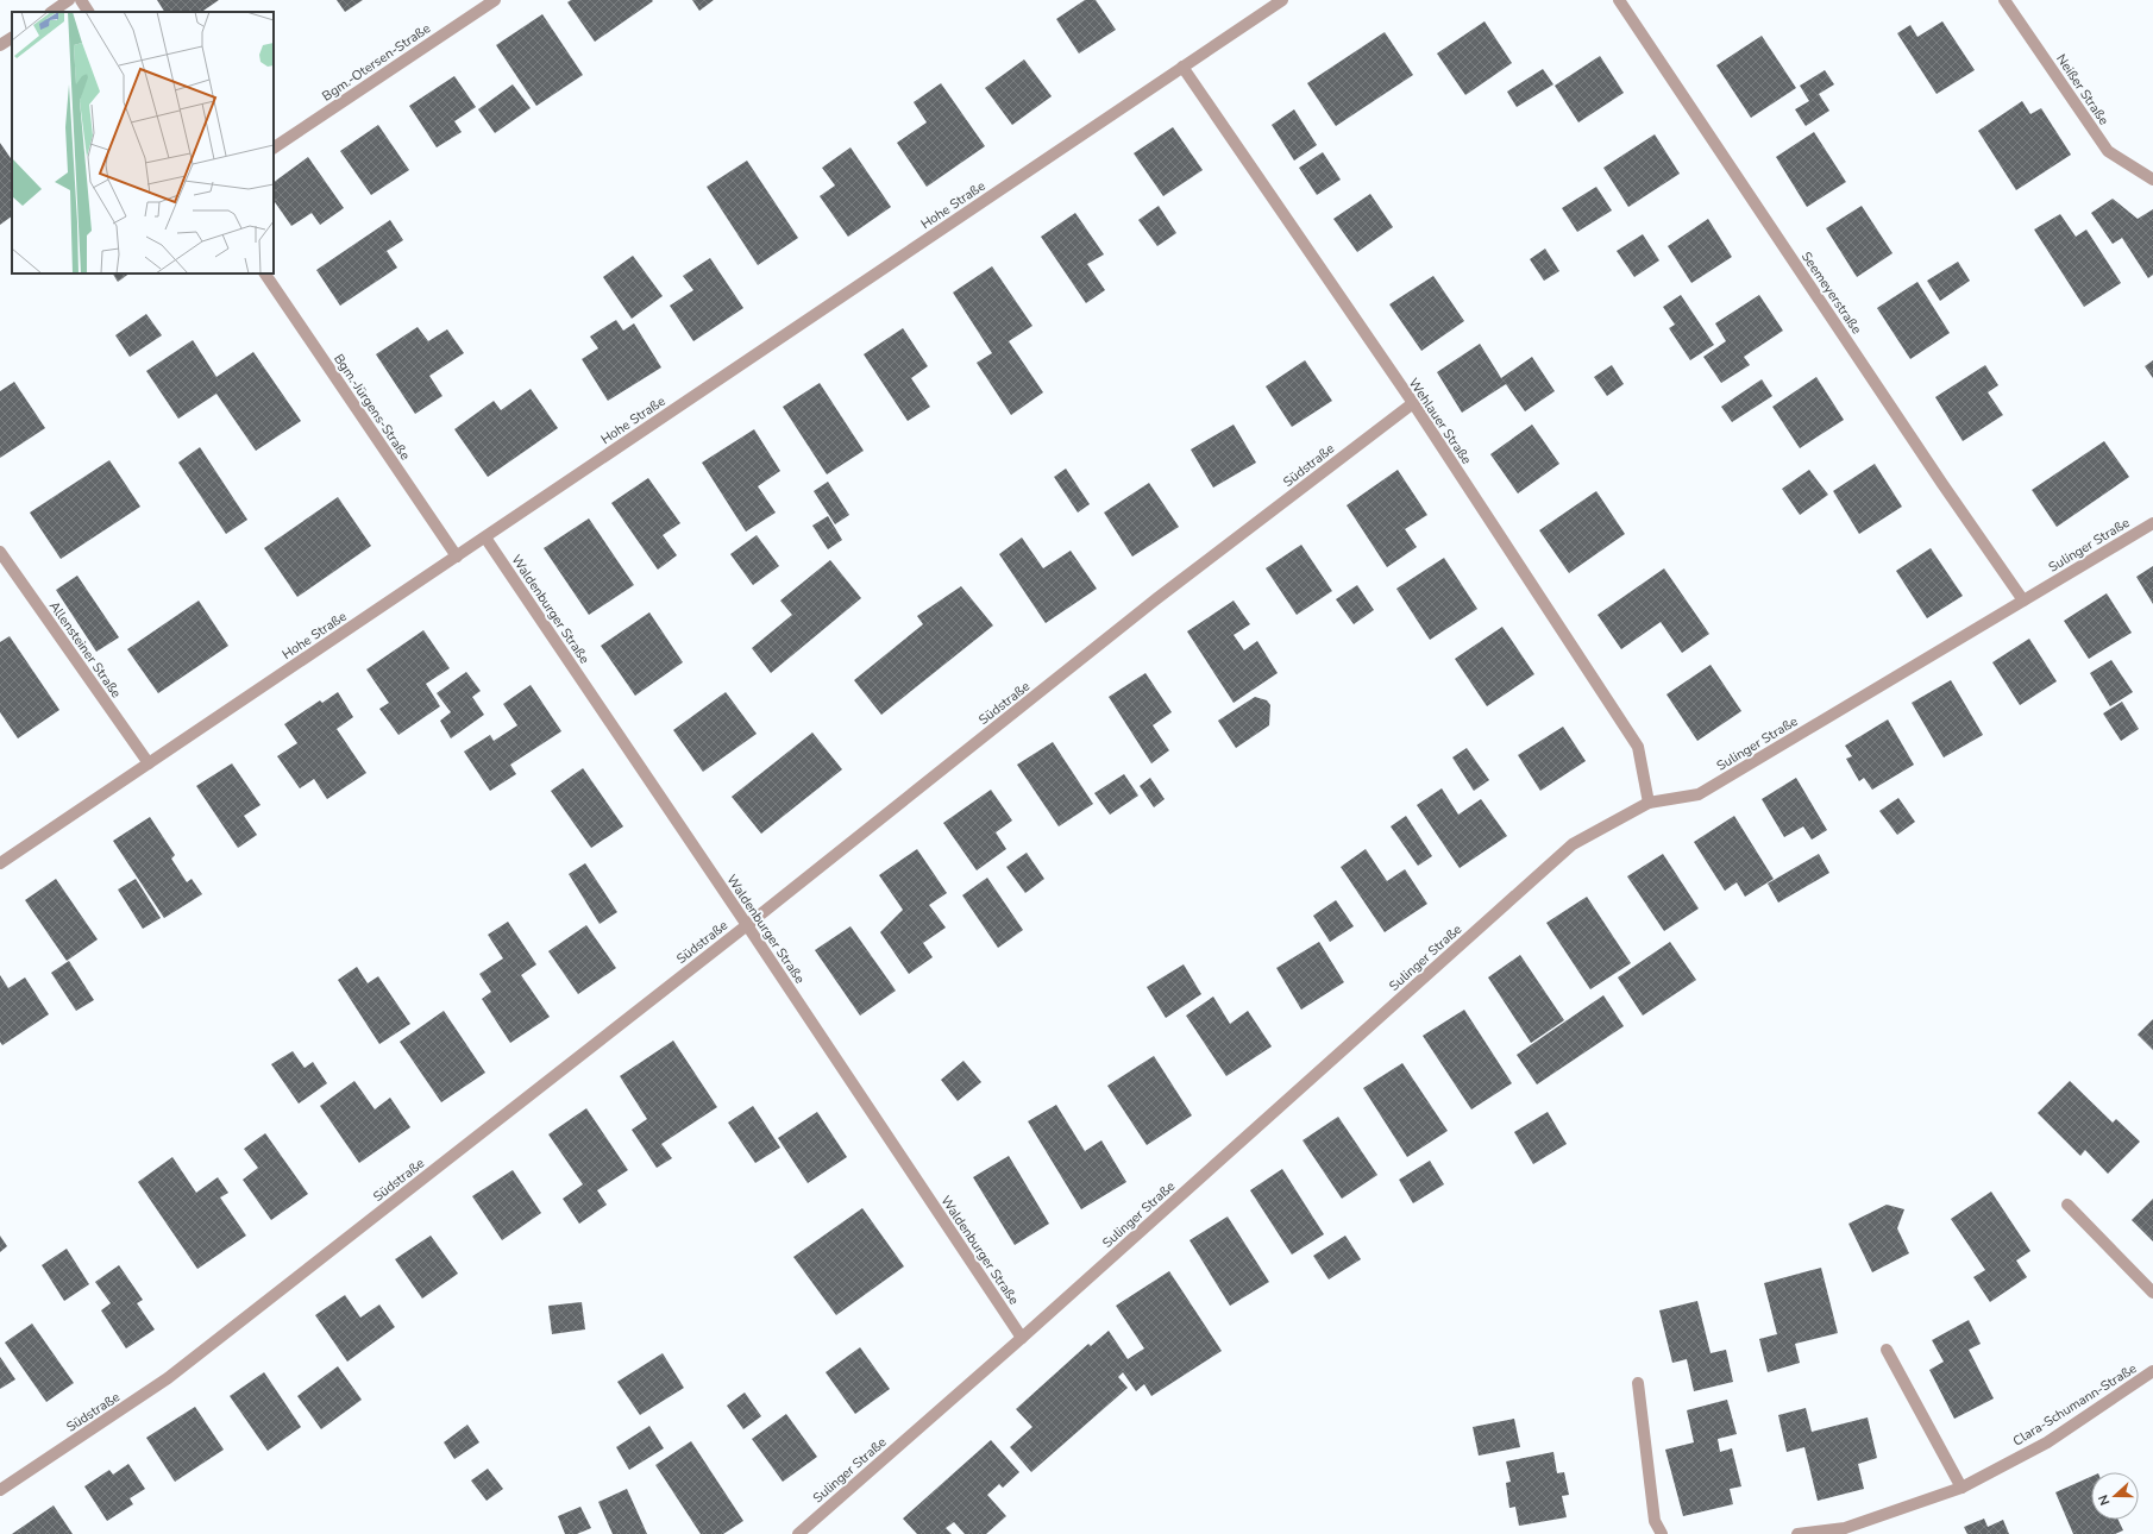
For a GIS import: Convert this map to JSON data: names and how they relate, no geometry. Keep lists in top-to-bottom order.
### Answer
{
  "streets": {
    "street": [
      "Bgm.-Otersen-Straße",
      "Neißer Straße",
      "Hohe Straße",
      "Seemeyerstraße",
      "Bgm.-Jürgens-Straße",
      "Wehlauer Straße",
      "Südstraße",
      "Sulinger Straße",
      "Waldenburger Straße",
      "Allensteiner Straße",
      "Clara-Schumann-Straße"
    ]
  },
  "crossings": [
    ["Hohe Straße", "Bgm.-Jürgens-Straße"],
    ["Hohe Straße", "Wehlauer Straße"],
    ["Hohe Straße", "Waldenburger Straße"],
    ["Hohe Straße", "Allensteiner Straße"],
    ["Seemeyerstraße", "Sulinger Straße"],
    ["Wehlauer Straße", "Südstraße"],
    ["Wehlauer Straße", "Sulinger Straße"],
    ["Südstraße", "Waldenburger Straße"],
    ["Sulinger Straße", "Waldenburger Straße"]
  ],
  "north": "left"
}
